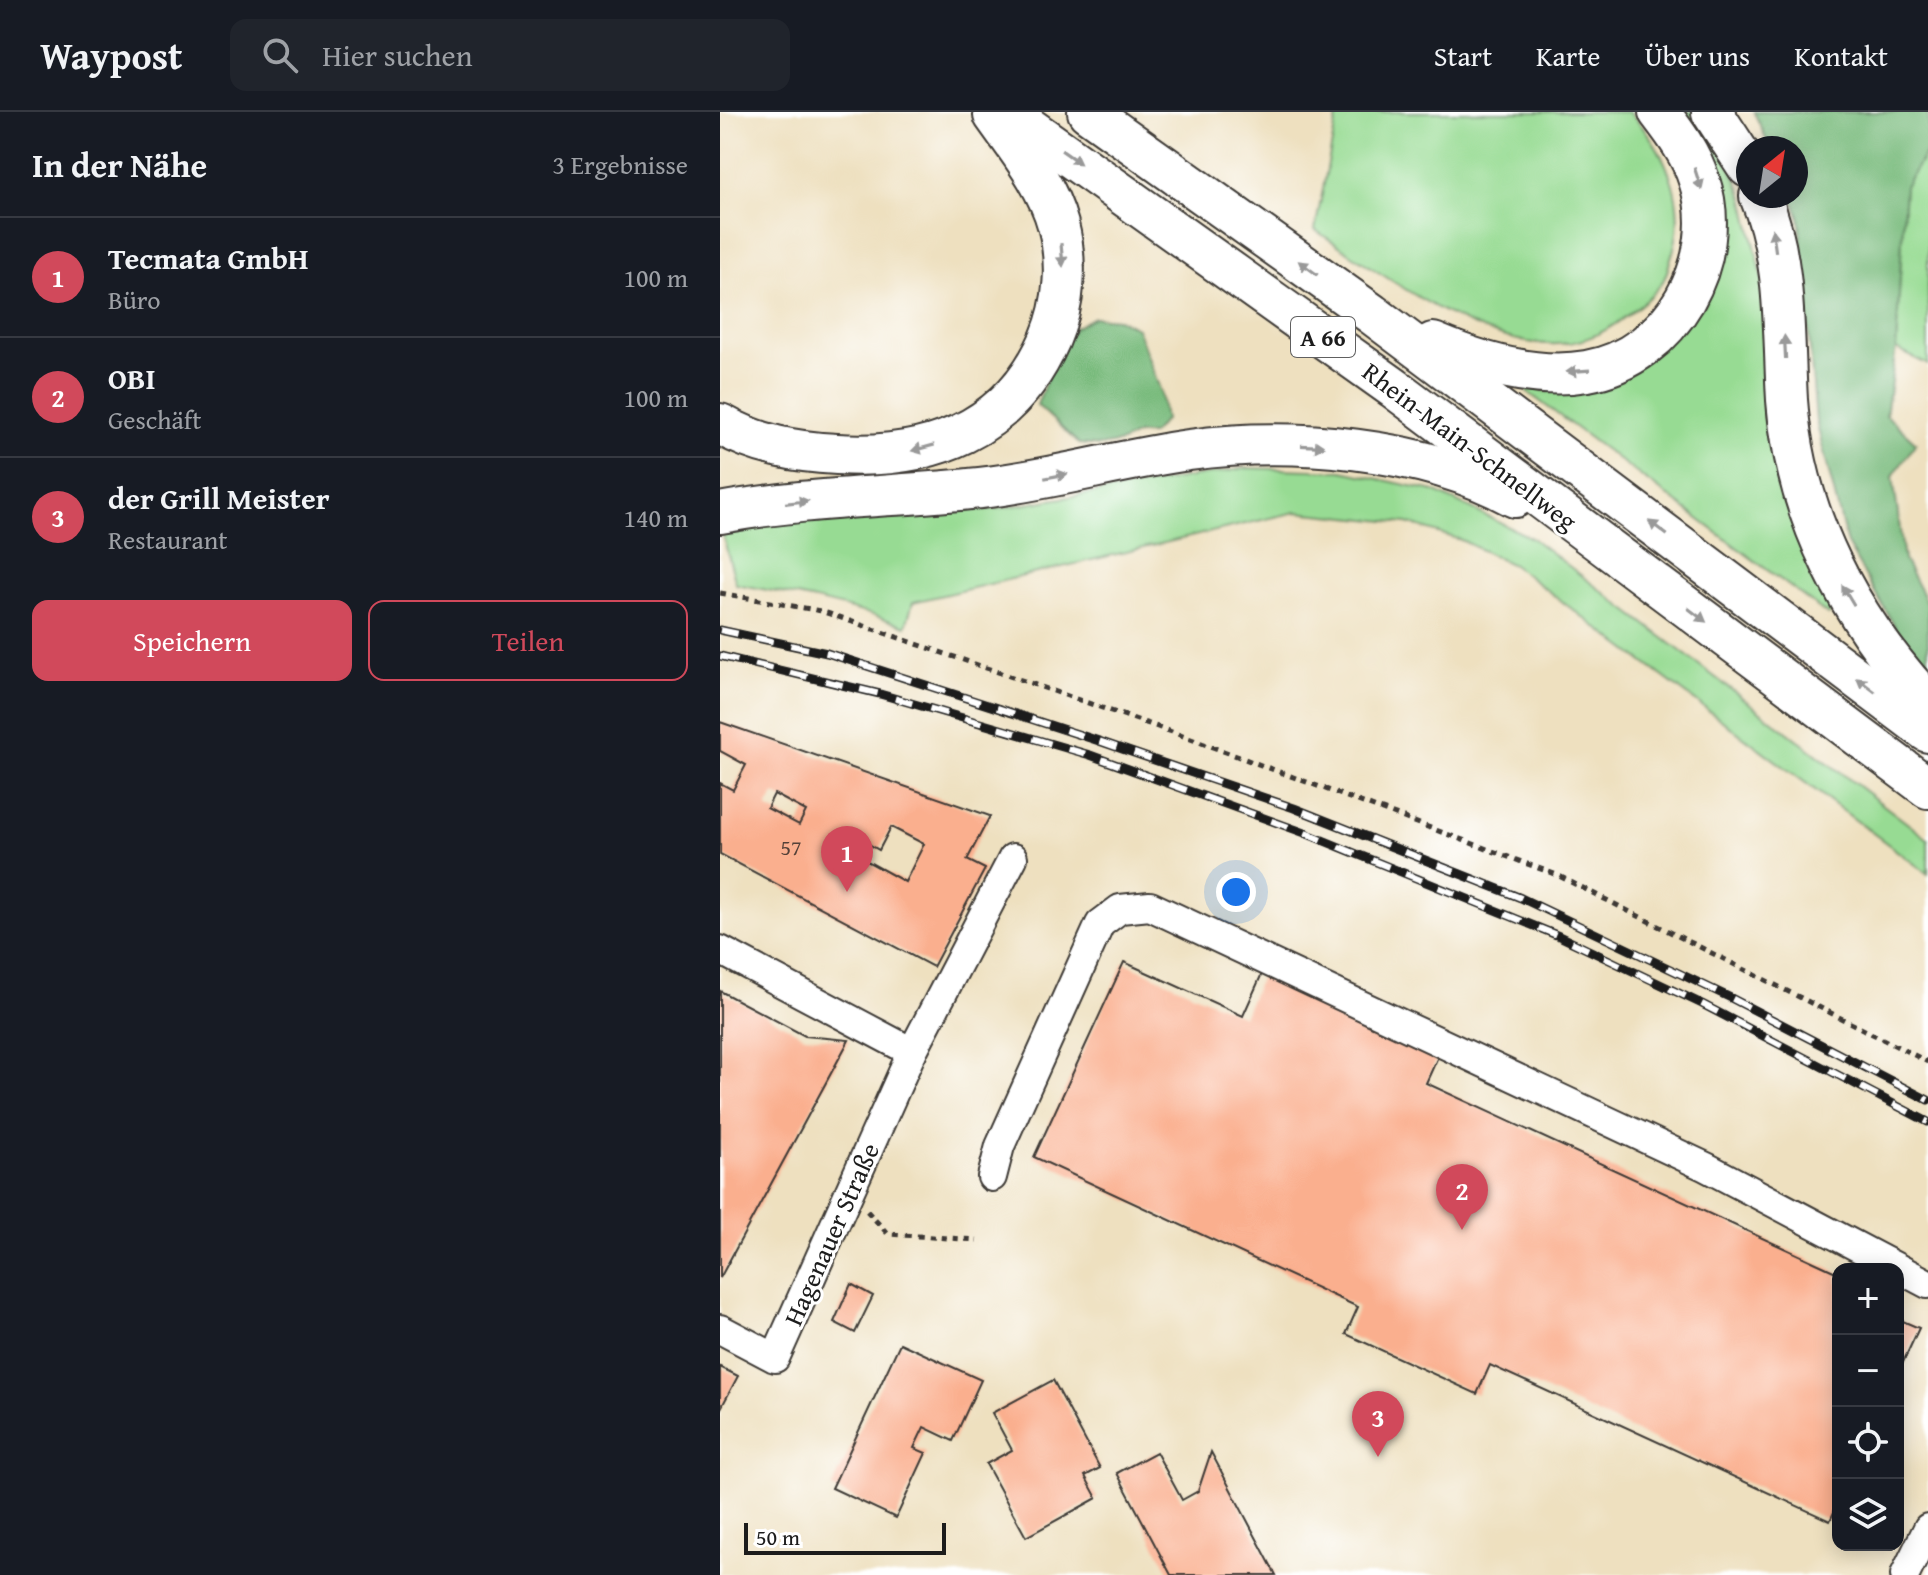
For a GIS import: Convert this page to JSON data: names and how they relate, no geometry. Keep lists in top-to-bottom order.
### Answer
{
  "streets": {
    "highway": ["A 66", "Rhein-Main-Schnellweg"],
    "lane": ["Hagenauer Straße"]
  },
  "house_numbers": ["57"],
  "scale_bar": "50 m",
  "north": "top right",
  "page": {
    "header": "Waypost",
    "search": "Hier suchen",
    "nav": [
      "Start",
      "Karte",
      "Über uns",
      "Kontakt"
    ],
    "heading": ["In der Nähe", "3 Ergebnisse"],
    "list": [
      {
        "mark": "1",
        "name": "Tecmata GmbH",
        "note": "Büro",
        "value": "100 m"
      },
      {
        "mark": "2",
        "name": "OBI",
        "note": "Geschäft",
        "value": "100 m"
      },
      {
        "mark": "3",
        "name": "der Grill Meister",
        "note": "Restaurant",
        "value": "140 m"
      }
    ],
    "buttons": ["Speichern", "Teilen"],
    "pins": ["1", "2", "3"],
    "map_buttons": ["+", "−"],
    "scale": "50 m"
  }
}
